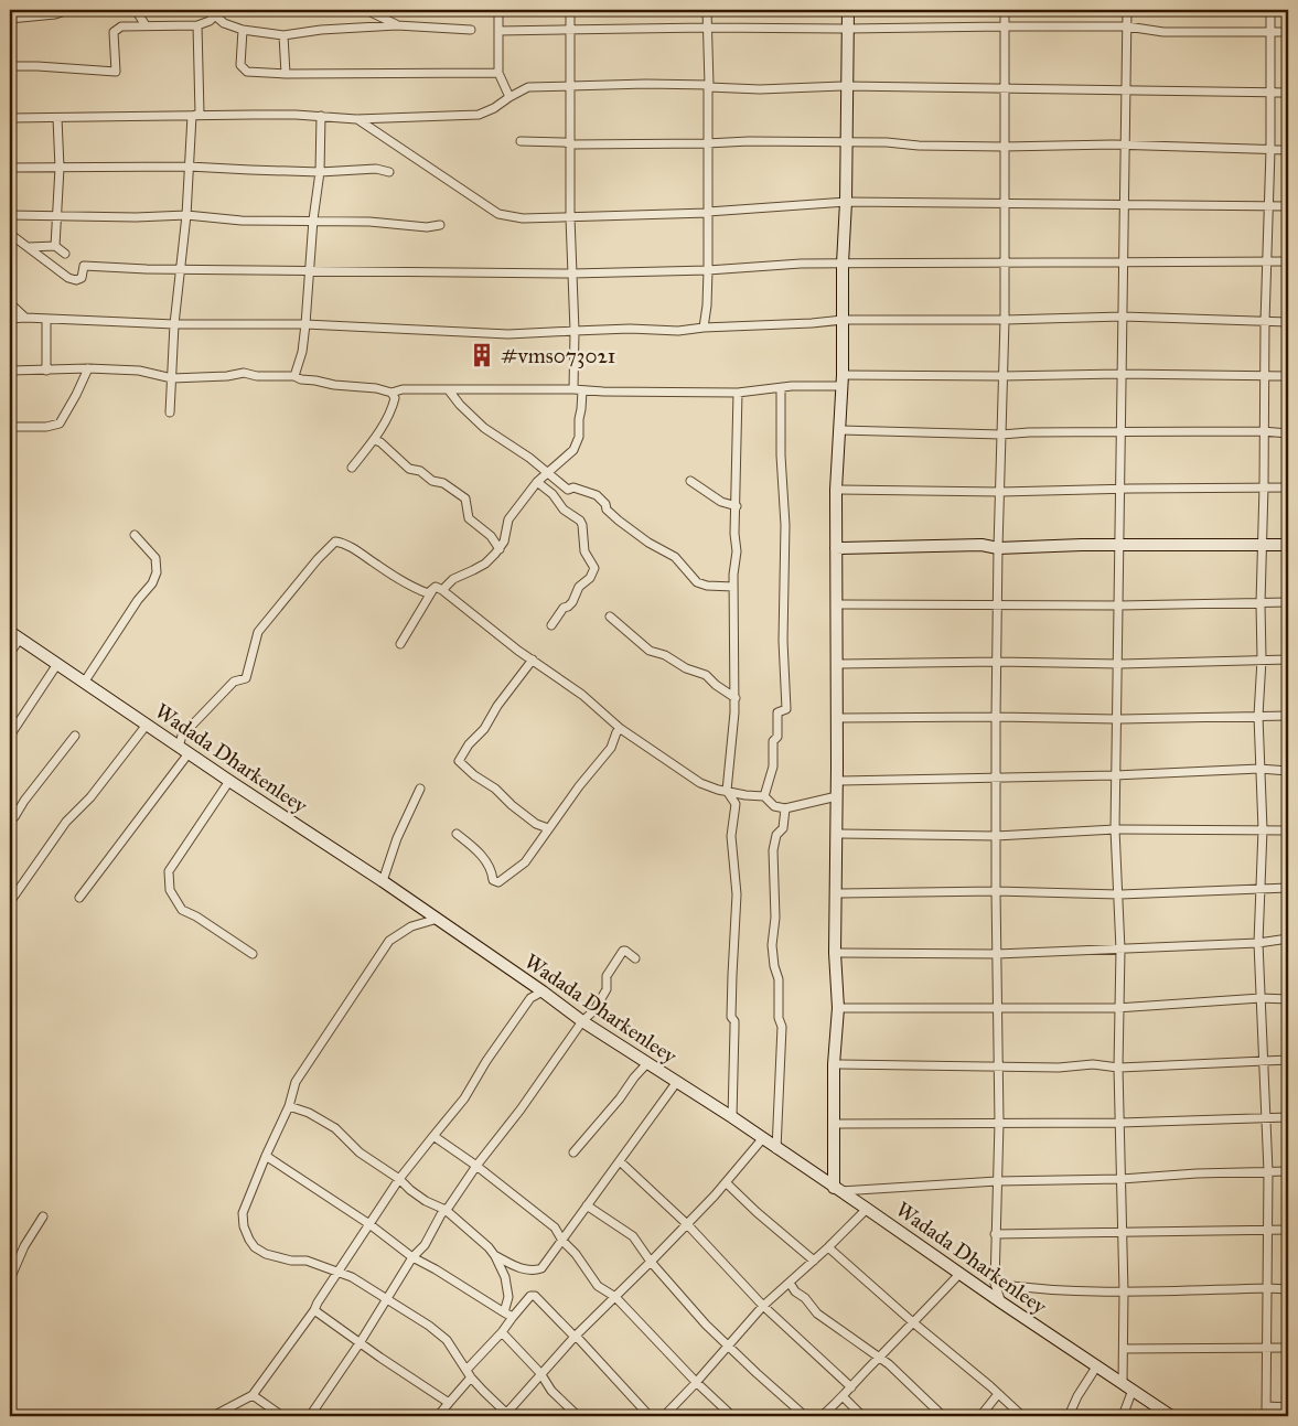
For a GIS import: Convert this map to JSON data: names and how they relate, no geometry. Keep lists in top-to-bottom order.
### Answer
{
  "streets": {
    "street": ["Wadada Dharkenleey"]
  },
  "places": {
    "building": ["#vms073021"]
  }
}
